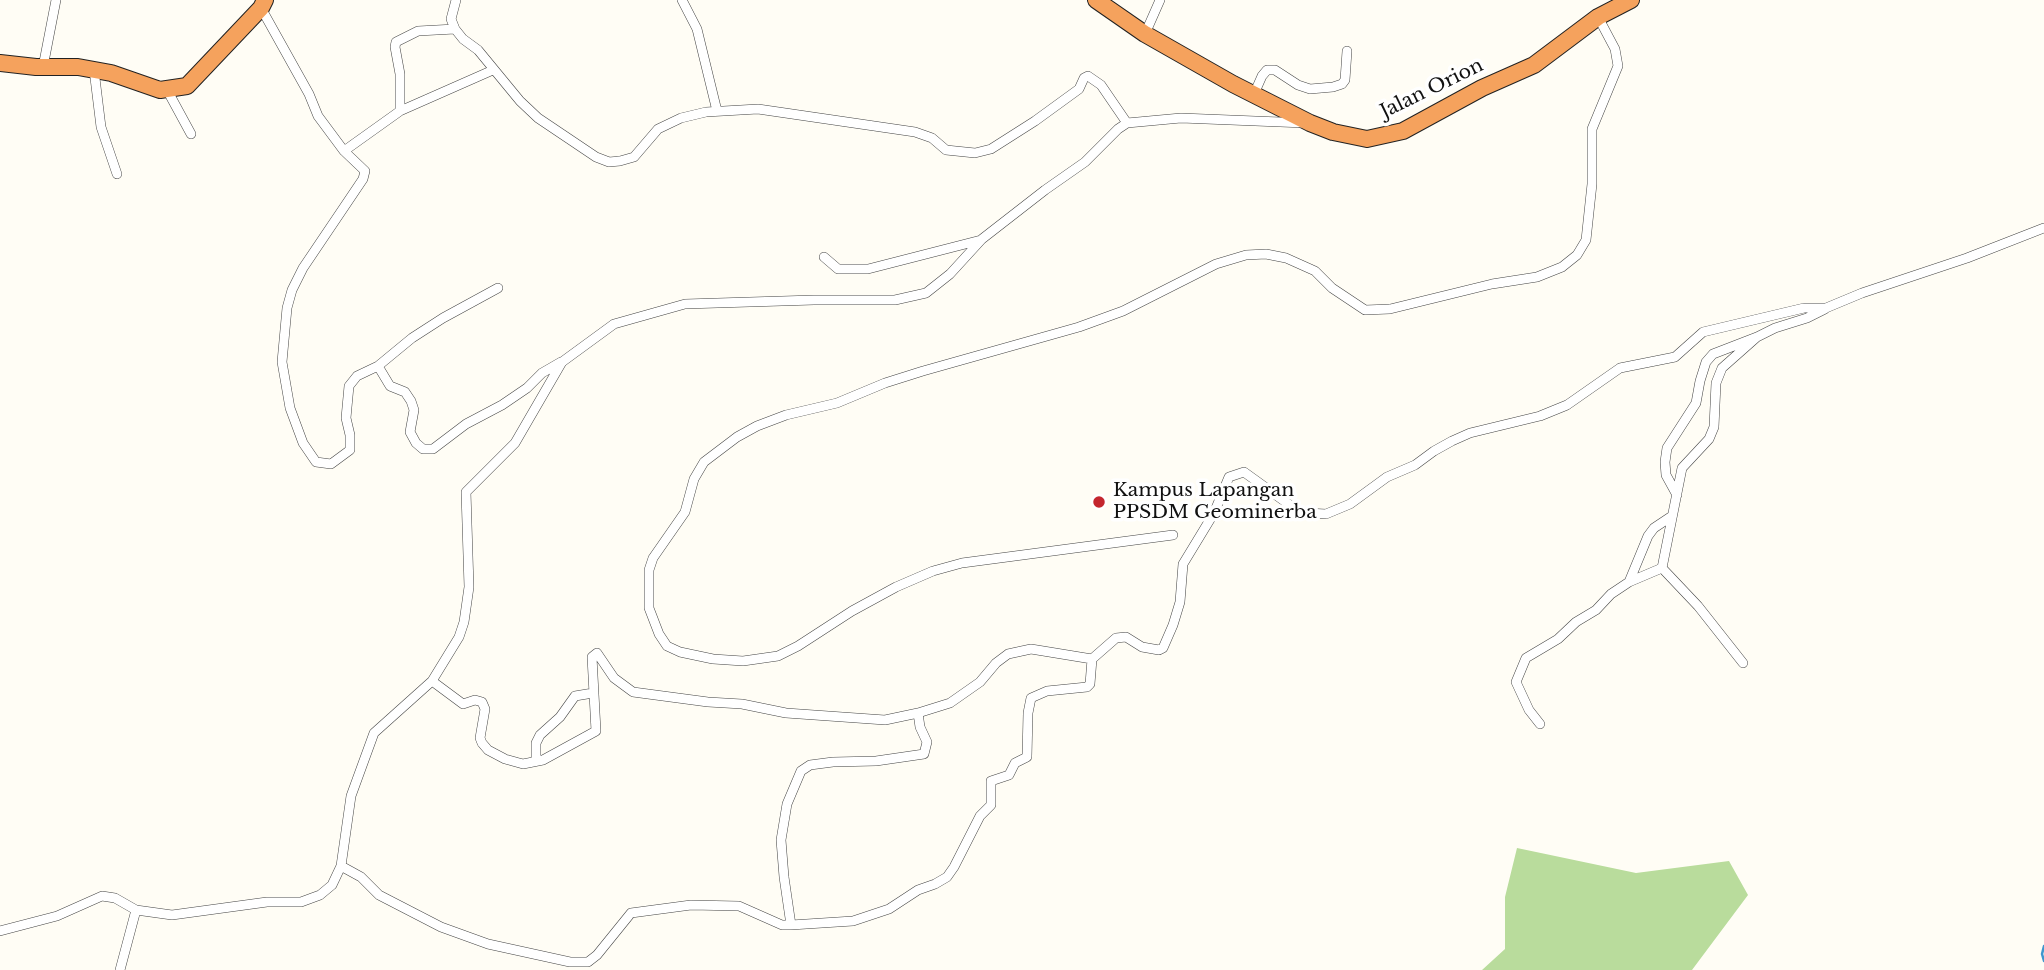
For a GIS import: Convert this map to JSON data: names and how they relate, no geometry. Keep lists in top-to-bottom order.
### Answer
{
  "streets": {
    "highway": ["Jalan Orion"]
  },
  "places": ["Kampus Lapangan PPSDM Geominerba"]
}
